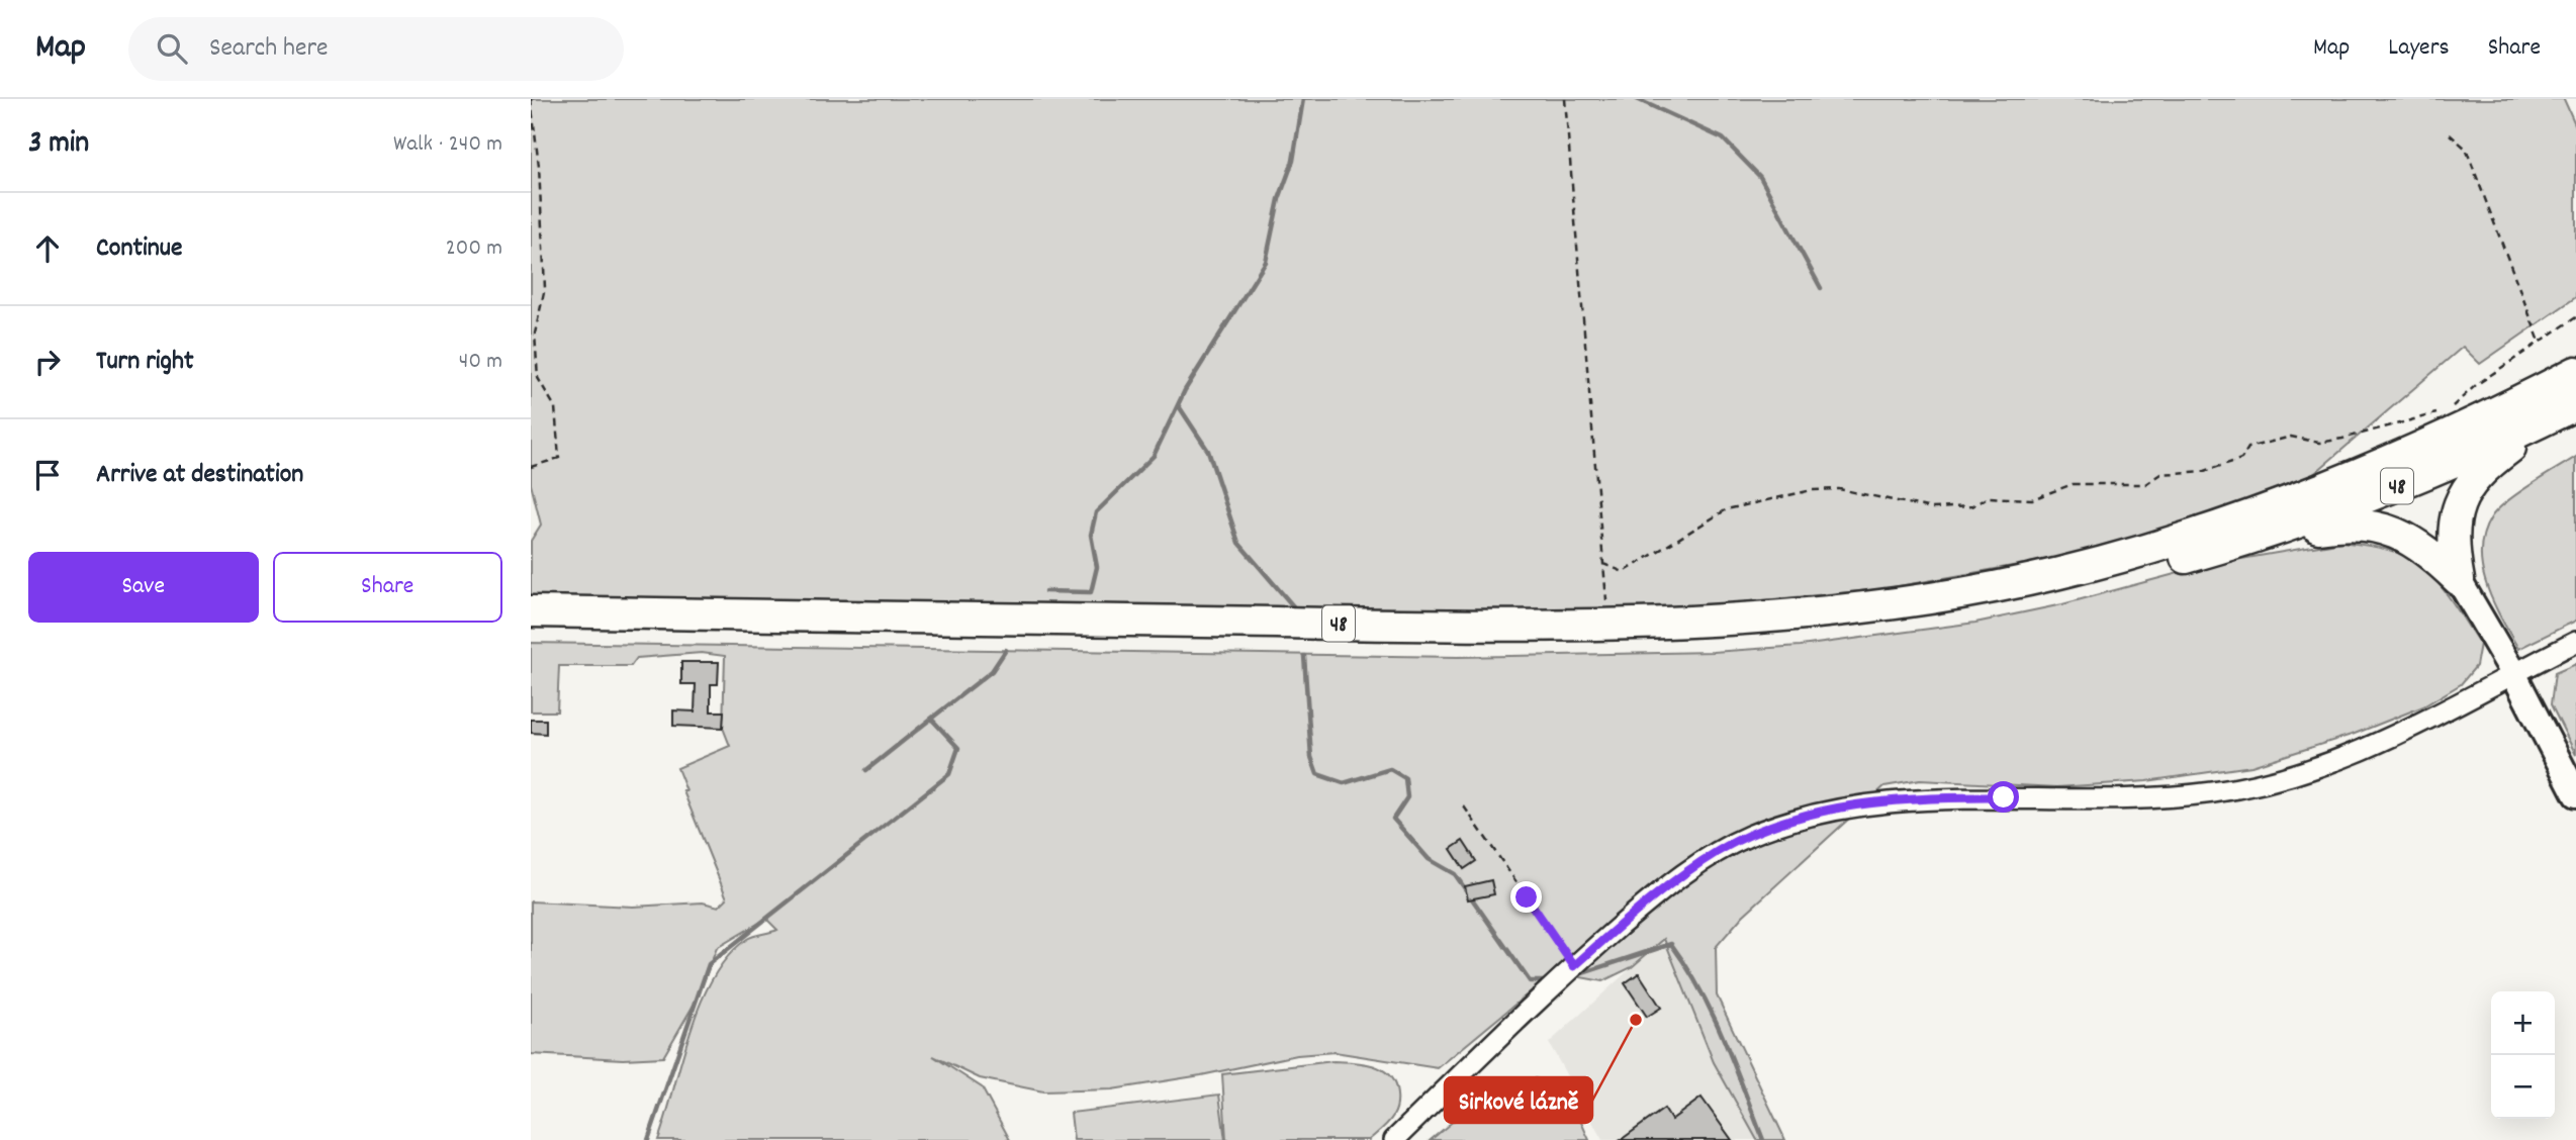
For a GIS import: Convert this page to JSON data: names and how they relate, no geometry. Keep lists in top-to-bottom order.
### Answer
{
  "streets": {
    "highway": ["48"]
  },
  "places": ["Sirkové lázně"],
  "page": {
    "header": "Map",
    "search": "Search here",
    "nav": ["Map", "Layers", "Share"],
    "heading": ["3 min", "Walk · 240 m"],
    "list": [
      ["Continue", "200 m"],
      ["Turn right", "40 m"],
      "Arrive at destination"
    ],
    "buttons": ["Save", "Share"],
    "map_buttons": ["+", "−"]
  }
}
